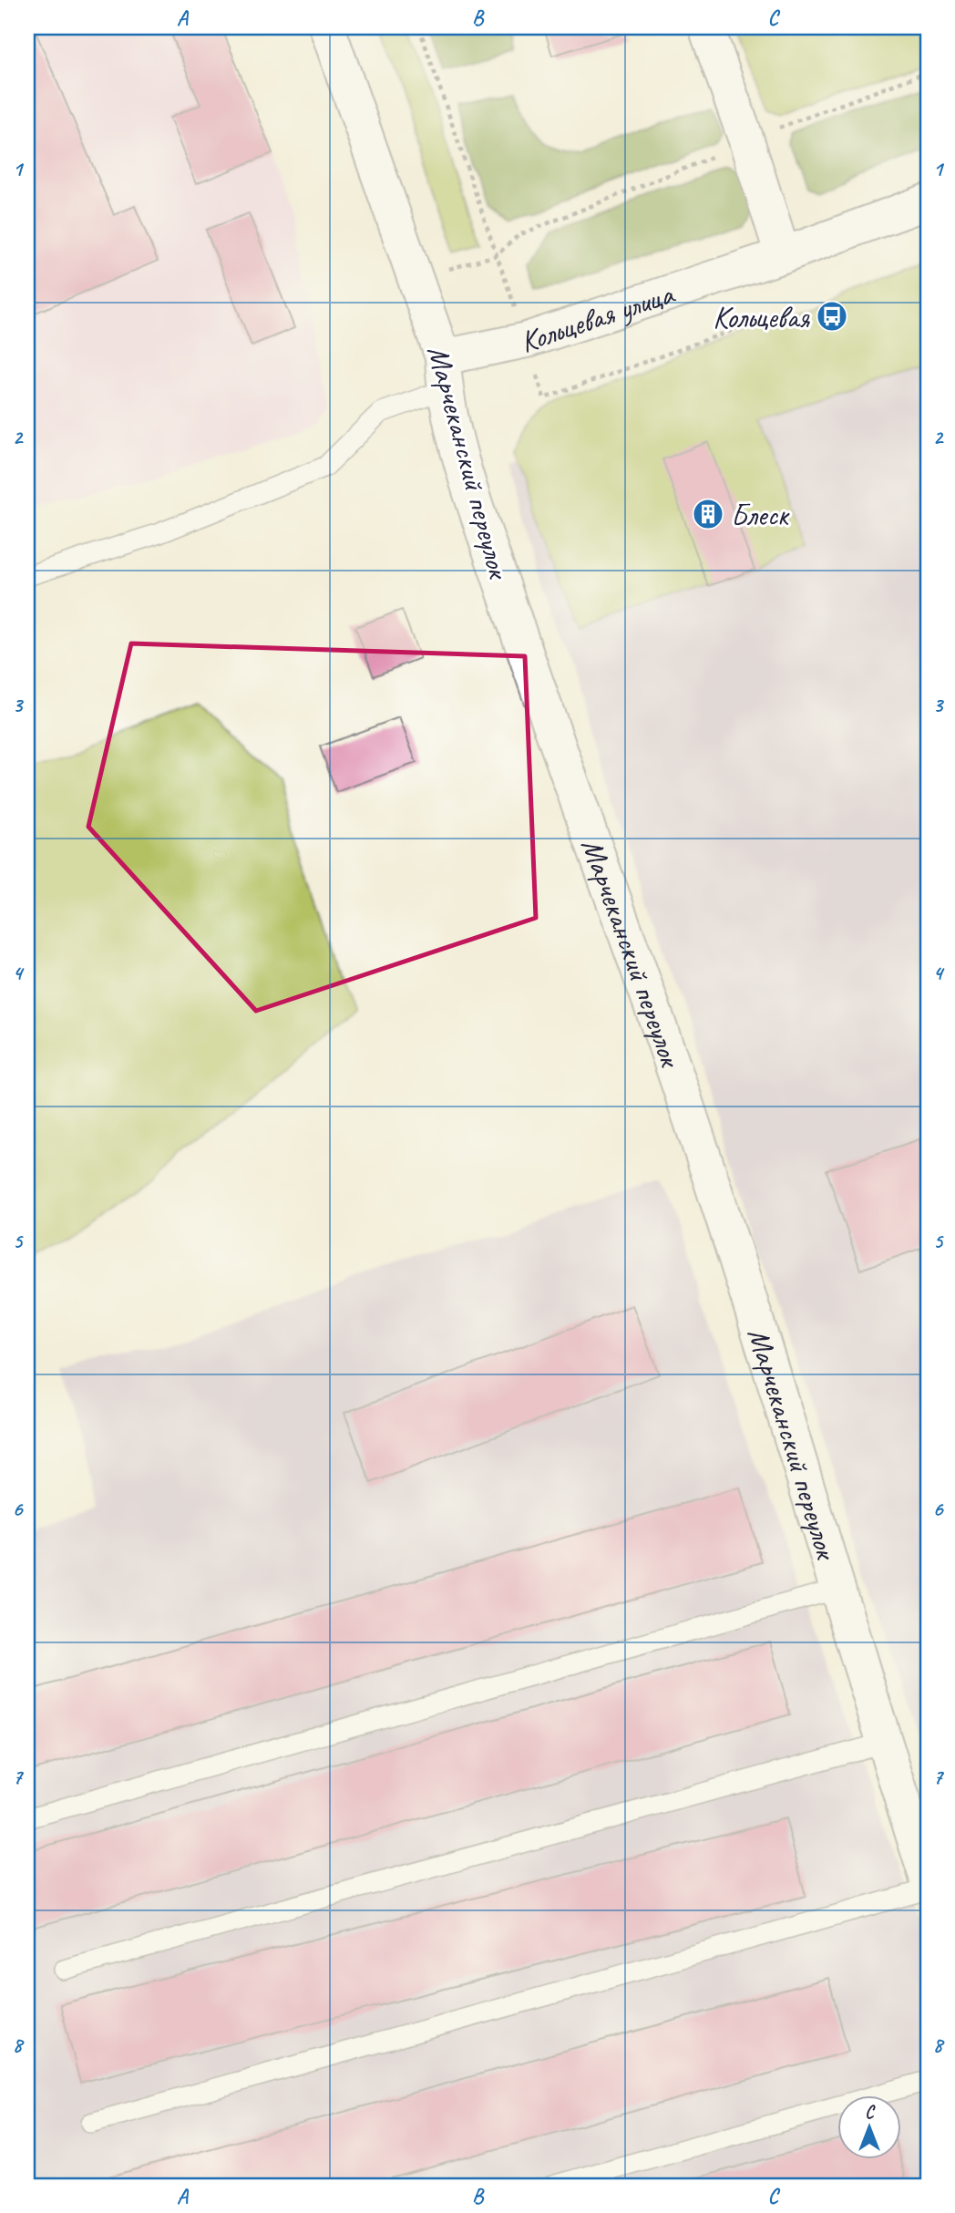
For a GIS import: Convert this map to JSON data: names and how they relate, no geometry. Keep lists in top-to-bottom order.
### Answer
{
  "streets": {
    "street": ["Кольцевая улица", "Марчеканский переулок"]
  },
  "crossings": [
    ["Кольцевая улица", "Марчеканский переулок"]
  ],
  "places": {
    "bus stop": ["Кольцевая"],
    "building": ["Блеск"]
  },
  "north": "top",
  "grid": {
    "columns": ["A", "B", "C"],
    "rows": [
      "1",
      "2",
      "3",
      "4",
      "5",
      "6",
      "7",
      "8"
    ]
  }
}
